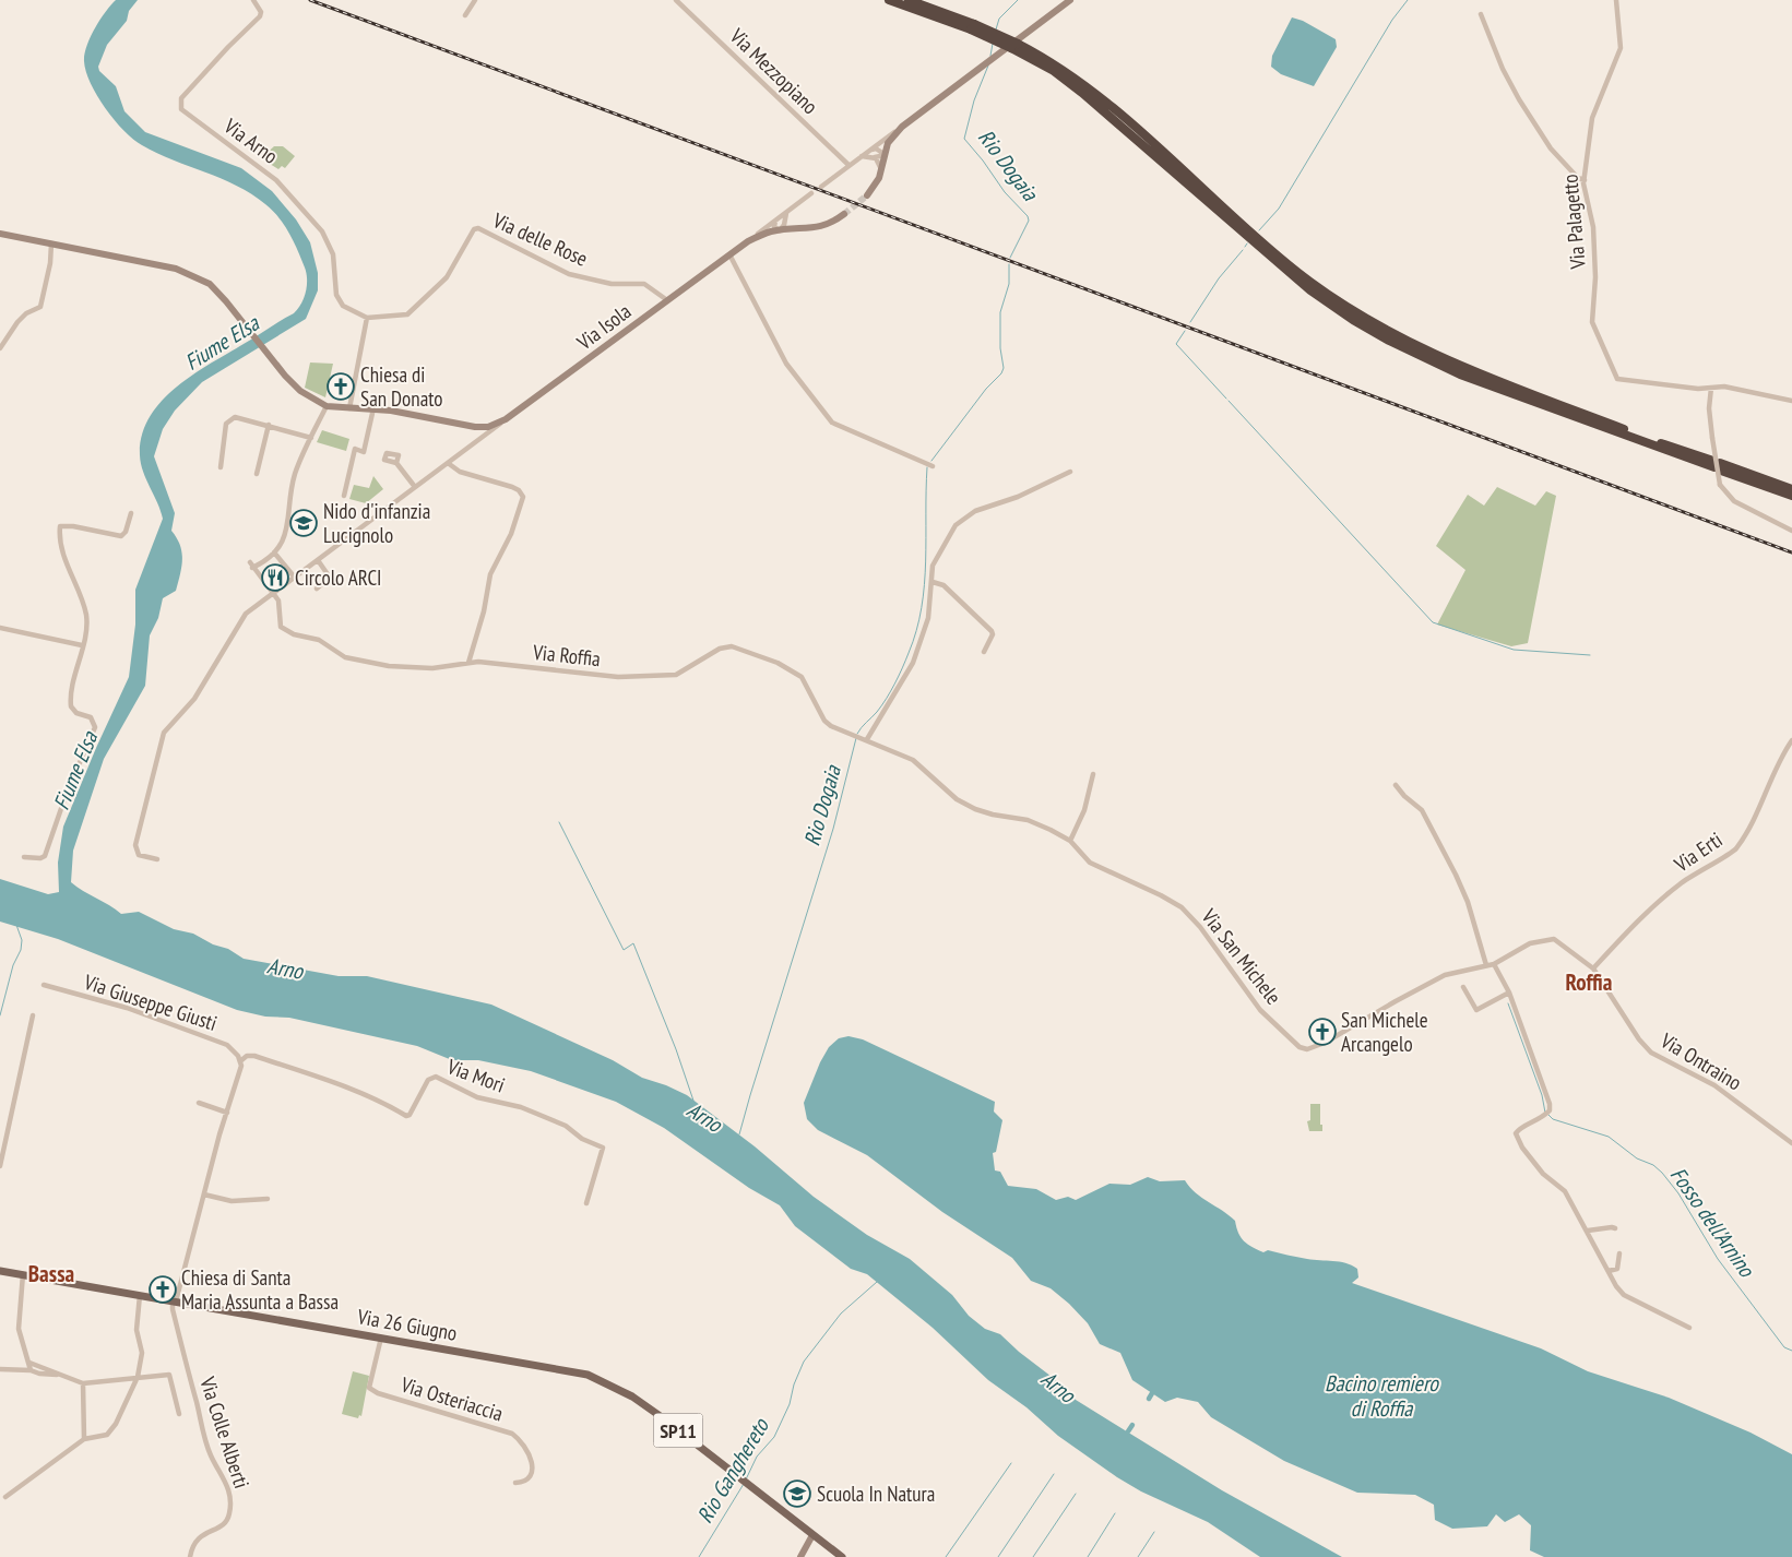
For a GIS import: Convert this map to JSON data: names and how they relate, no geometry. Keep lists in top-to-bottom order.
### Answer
{
  "streets": {
    "main road": ["Via 26 Giugno", "SP11"],
    "street": [
      "Via Mezzopiano",
      "Via Arno",
      "Via Palagetto",
      "Via delle Rose",
      "Via Isola",
      "Via Roffia",
      "Via Erti",
      "Via San Michele",
      "Via Giuseppe Giusti",
      "Via Ontraino",
      "Via Mori",
      "Via Osteriaccia",
      "Via Colle Alberti"
    ]
  },
  "crossings": [
    ["Via Arno", "Via delle Rose"],
    ["Via delle Rose", "Via Isola"],
    ["Via Isola", "Via Roffia"],
    ["Via Roffia", "Via San Michele"],
    ["Via Erti", "Via Ontraino"],
    ["Via San Michele", "Via Ontraino"],
    ["Via Giuseppe Giusti", "Via Mori"],
    ["Via 26 Giugno", "Via Osteriaccia"],
    ["Via 26 Giugno", "SP11"],
    ["Via 26 Giugno", "Via Colle Alberti"]
  ],
  "districts": ["Roffia", "Bassa"],
  "water": [
    "Rio Dogaia",
    "Fiume Elsa",
    "Arno",
    "Fosso dell'Arnino",
    "Bacino remiero di Roffia",
    "Rio Ganghereto"
  ],
  "places": {
    "church": ["Chiesa di San Donato", "San Michele Arcangelo", "Chiesa di Santa Maria Assunta a Bassa"],
    "school or university": ["Nido d'infanzia Lucignolo", "Scuola In Natura"],
    "restaurant": ["Circolo ARCI"]
  }
}
